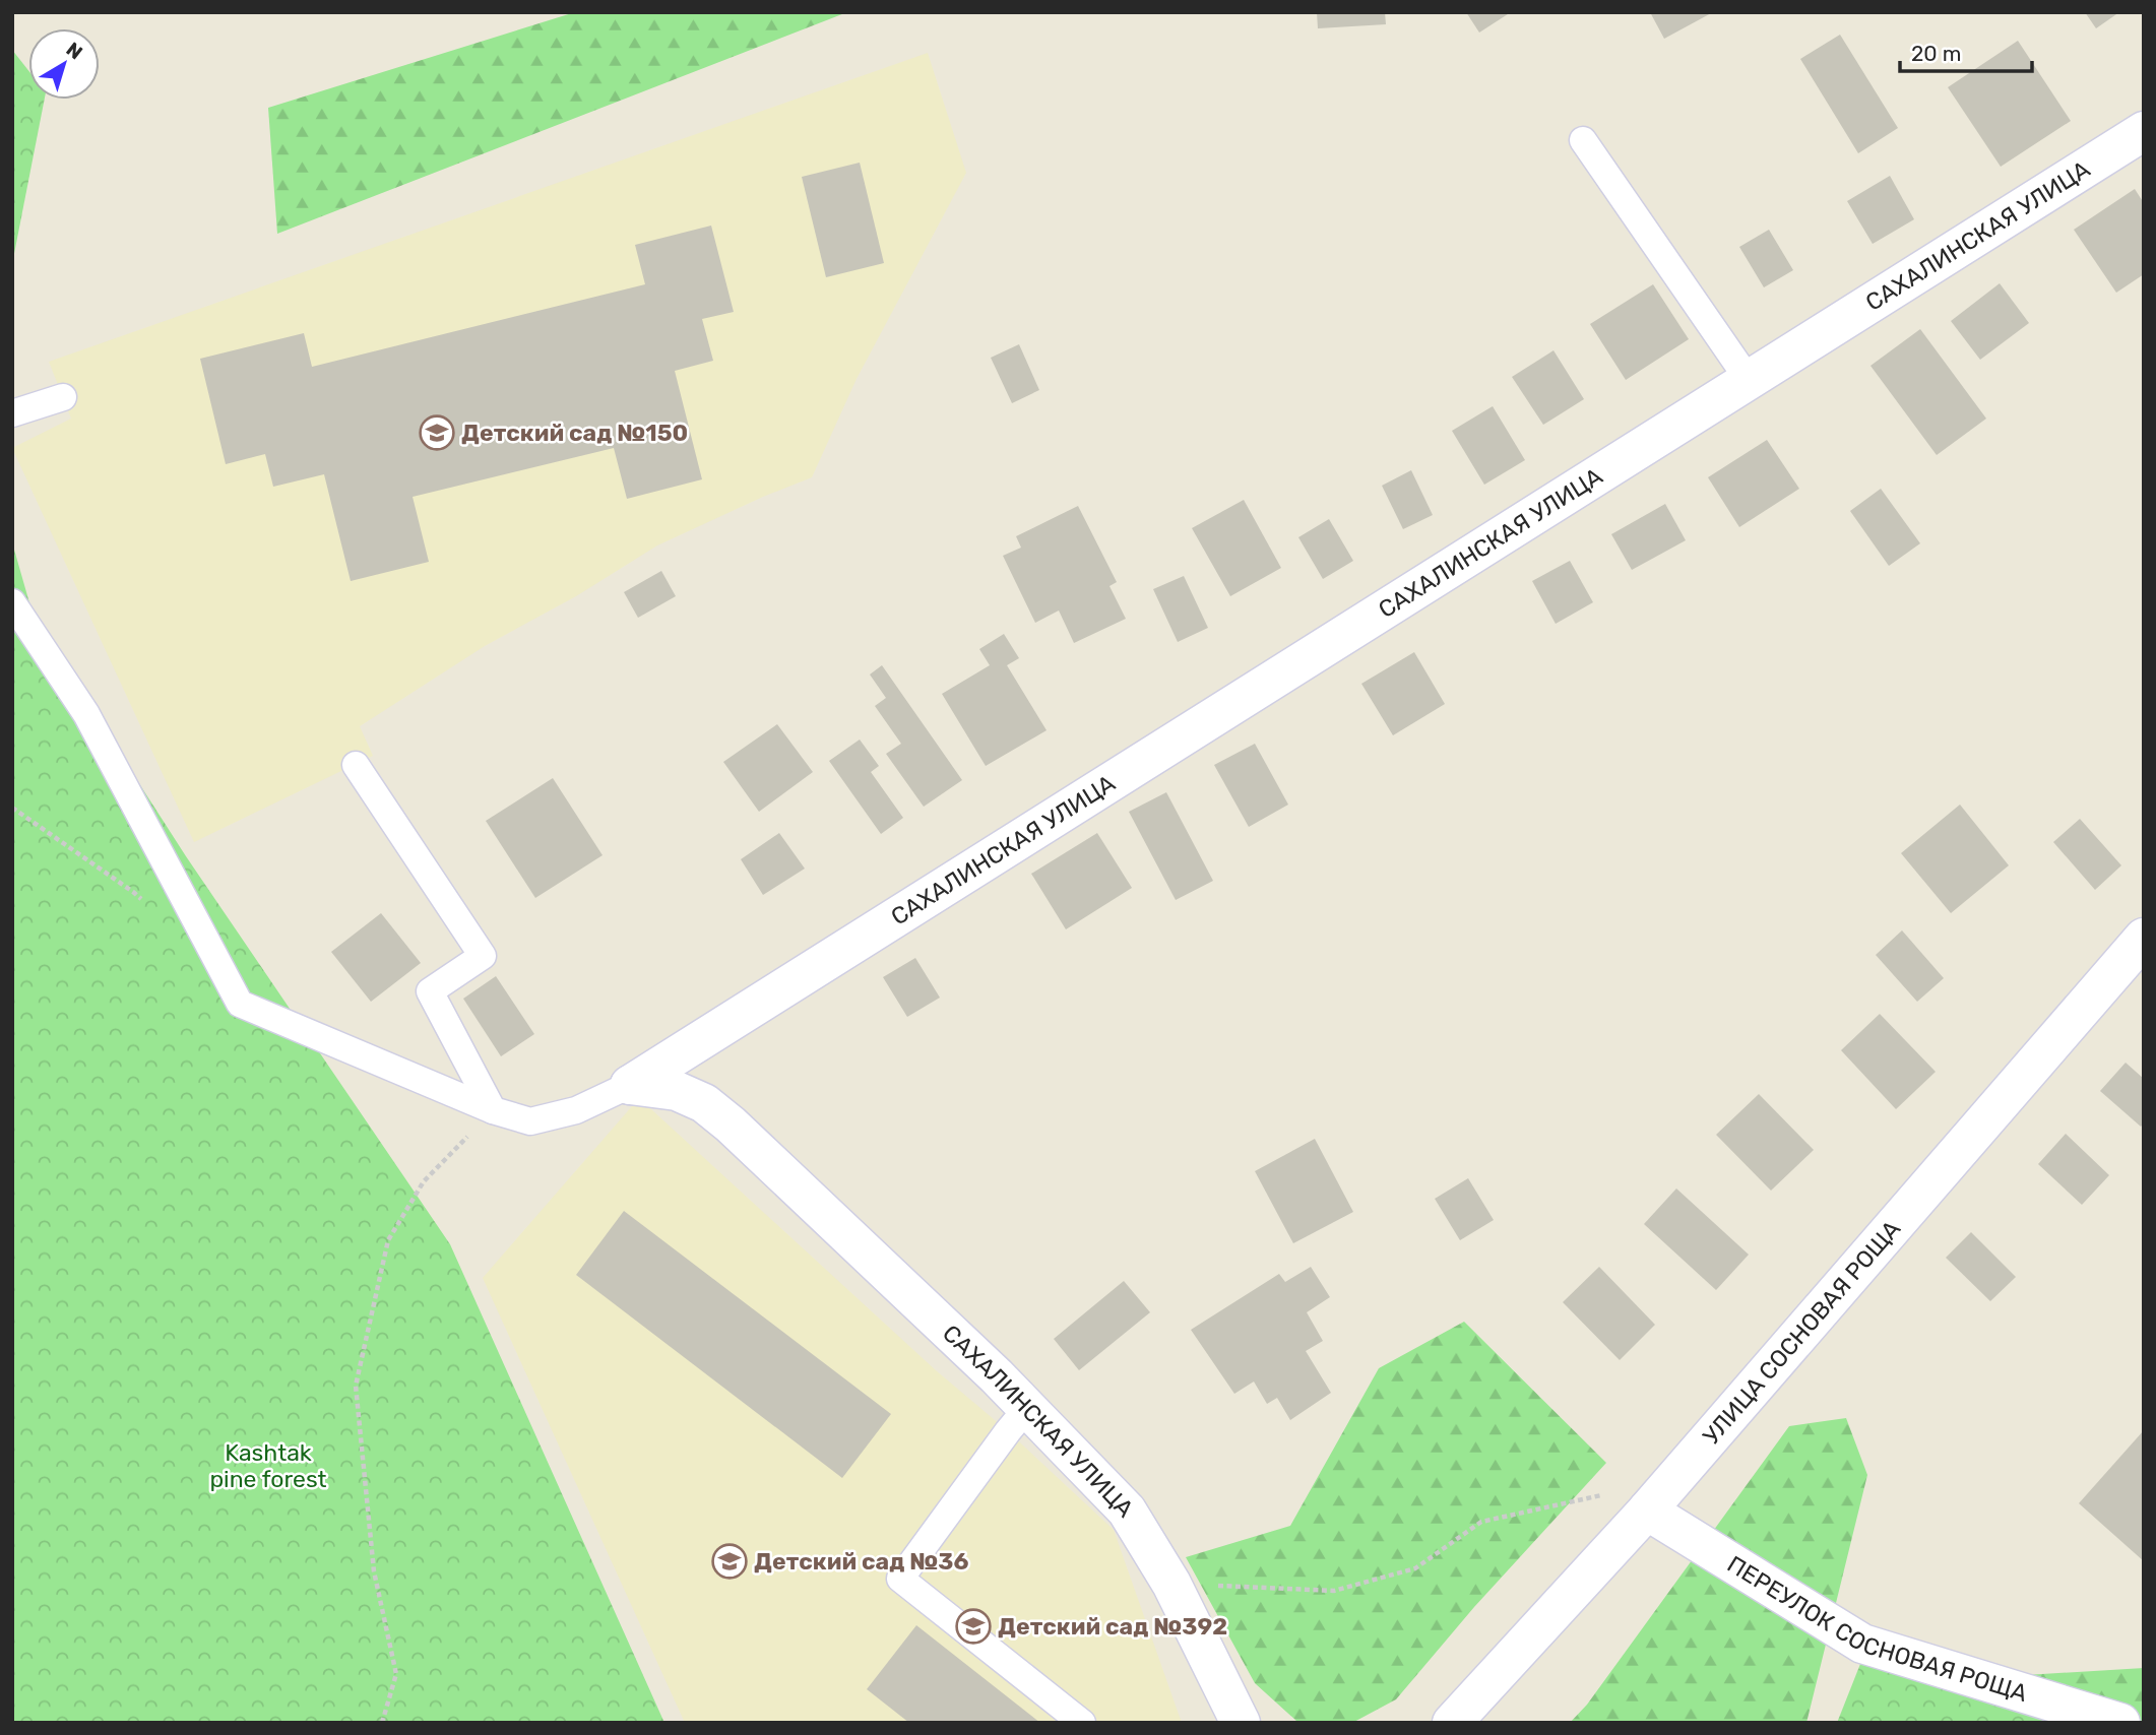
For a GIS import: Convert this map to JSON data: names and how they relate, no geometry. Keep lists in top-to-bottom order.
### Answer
{
  "streets": {
    "street": ["САХАЛИНСКАЯ УЛИЦА", "УЛИЦА СОСНОВАЯ РОЩА", "ПЕРЕУЛОК СОСНОВАЯ РОЩА"]
  },
  "crossings": [
    ["УЛИЦА СОСНОВАЯ РОЩА", "ПЕРЕУЛОК СОСНОВАЯ РОЩА"]
  ],
  "parks": ["Kashtak pine forest"],
  "places": {
    "school or university": ["Детский сад №150", "Детский сад №36", "Детский сад №392"]
  },
  "scale_bar": "20 m",
  "north": "top right"
}
